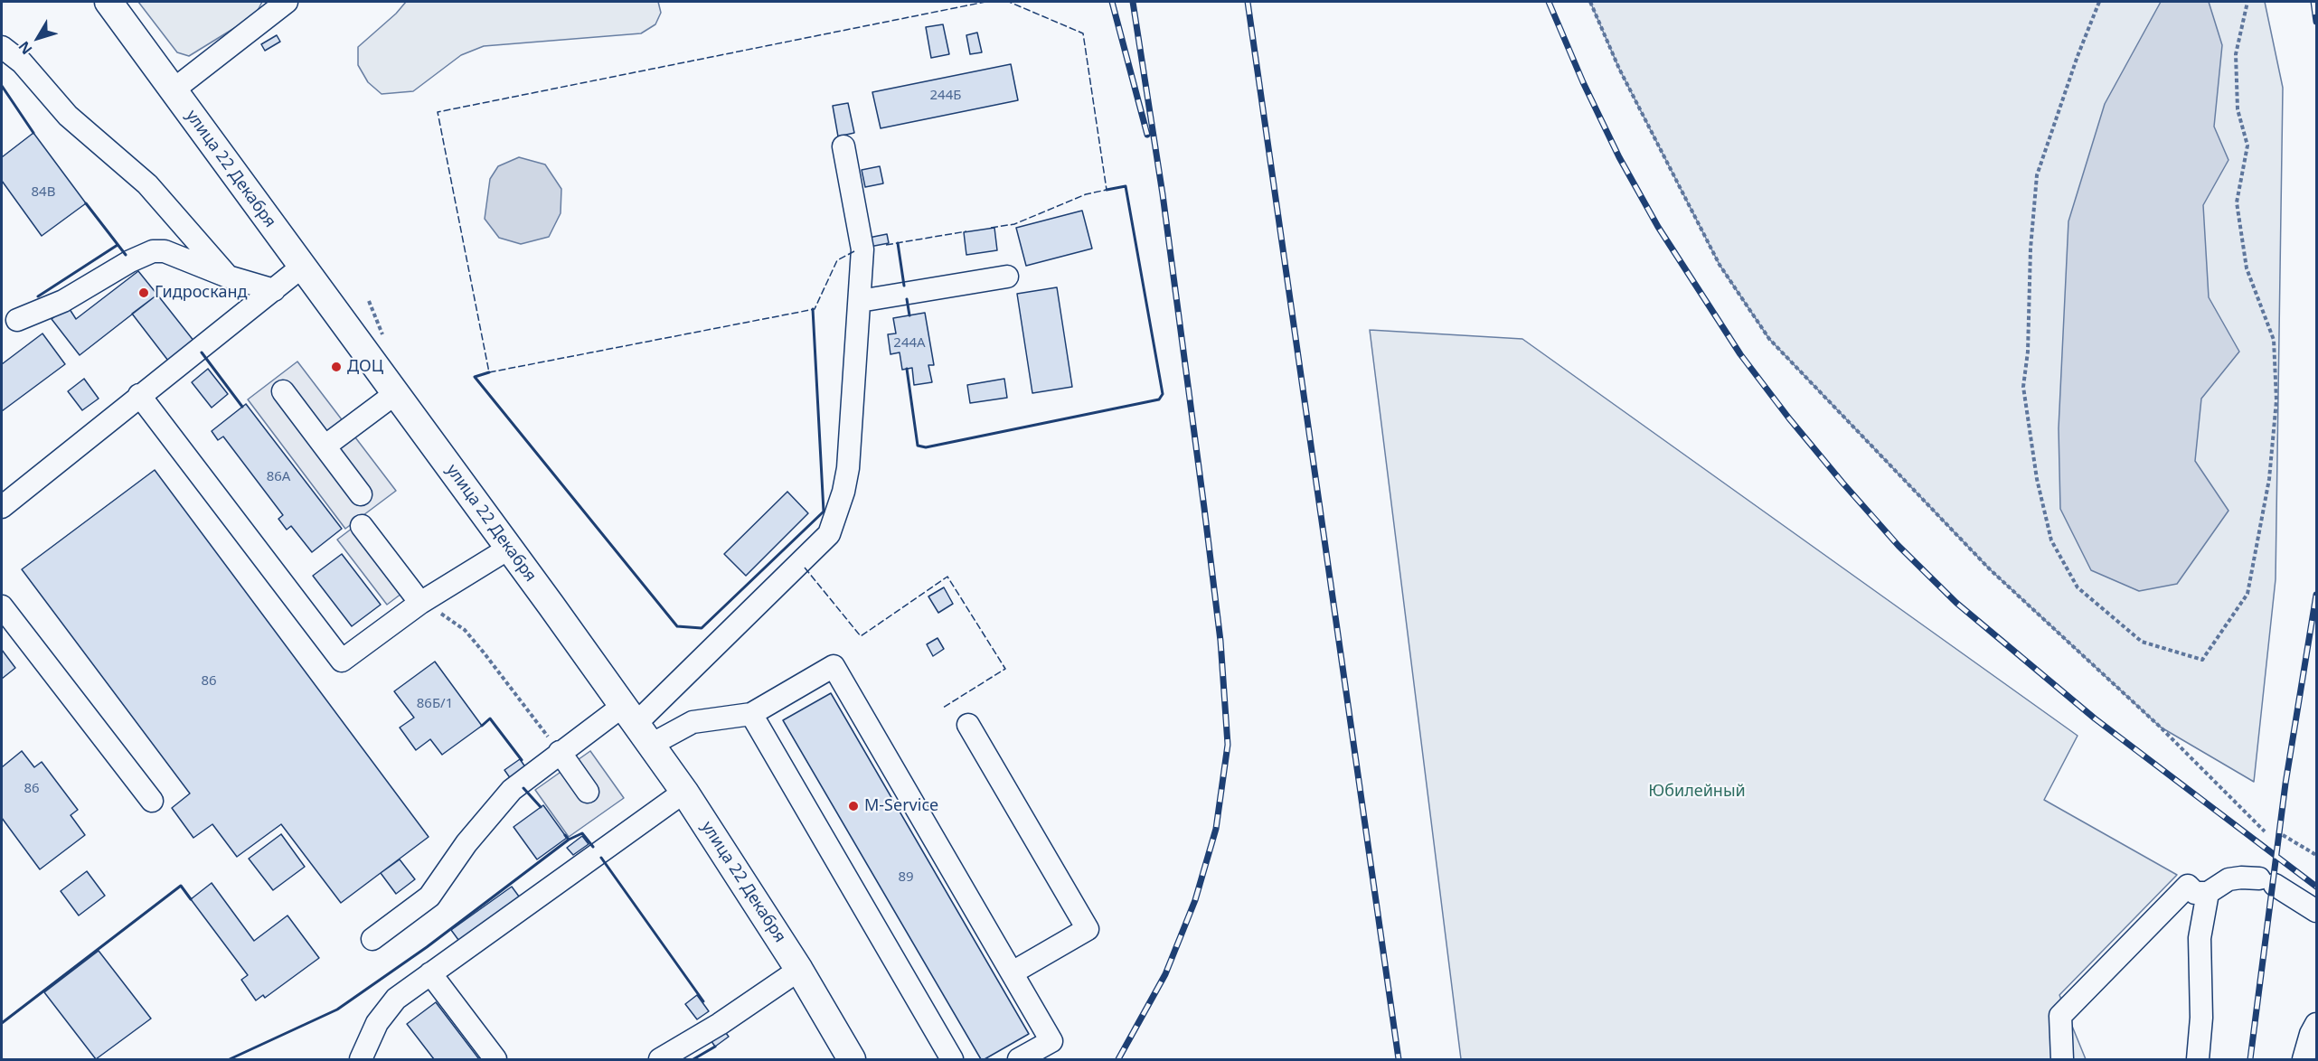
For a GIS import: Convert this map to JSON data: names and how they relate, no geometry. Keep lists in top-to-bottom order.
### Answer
{
  "streets": {
    "main road": ["улица 22 Декабря"]
  },
  "parks": ["Юбилейный"],
  "places": ["Гидросканд", "ДОЦ", "M-Service"],
  "house_numbers": [
    "244Б",
    "84В",
    "244А",
    "86А",
    "86",
    "86Б/1",
    "86",
    "89"
  ],
  "north": "bottom left"
}
